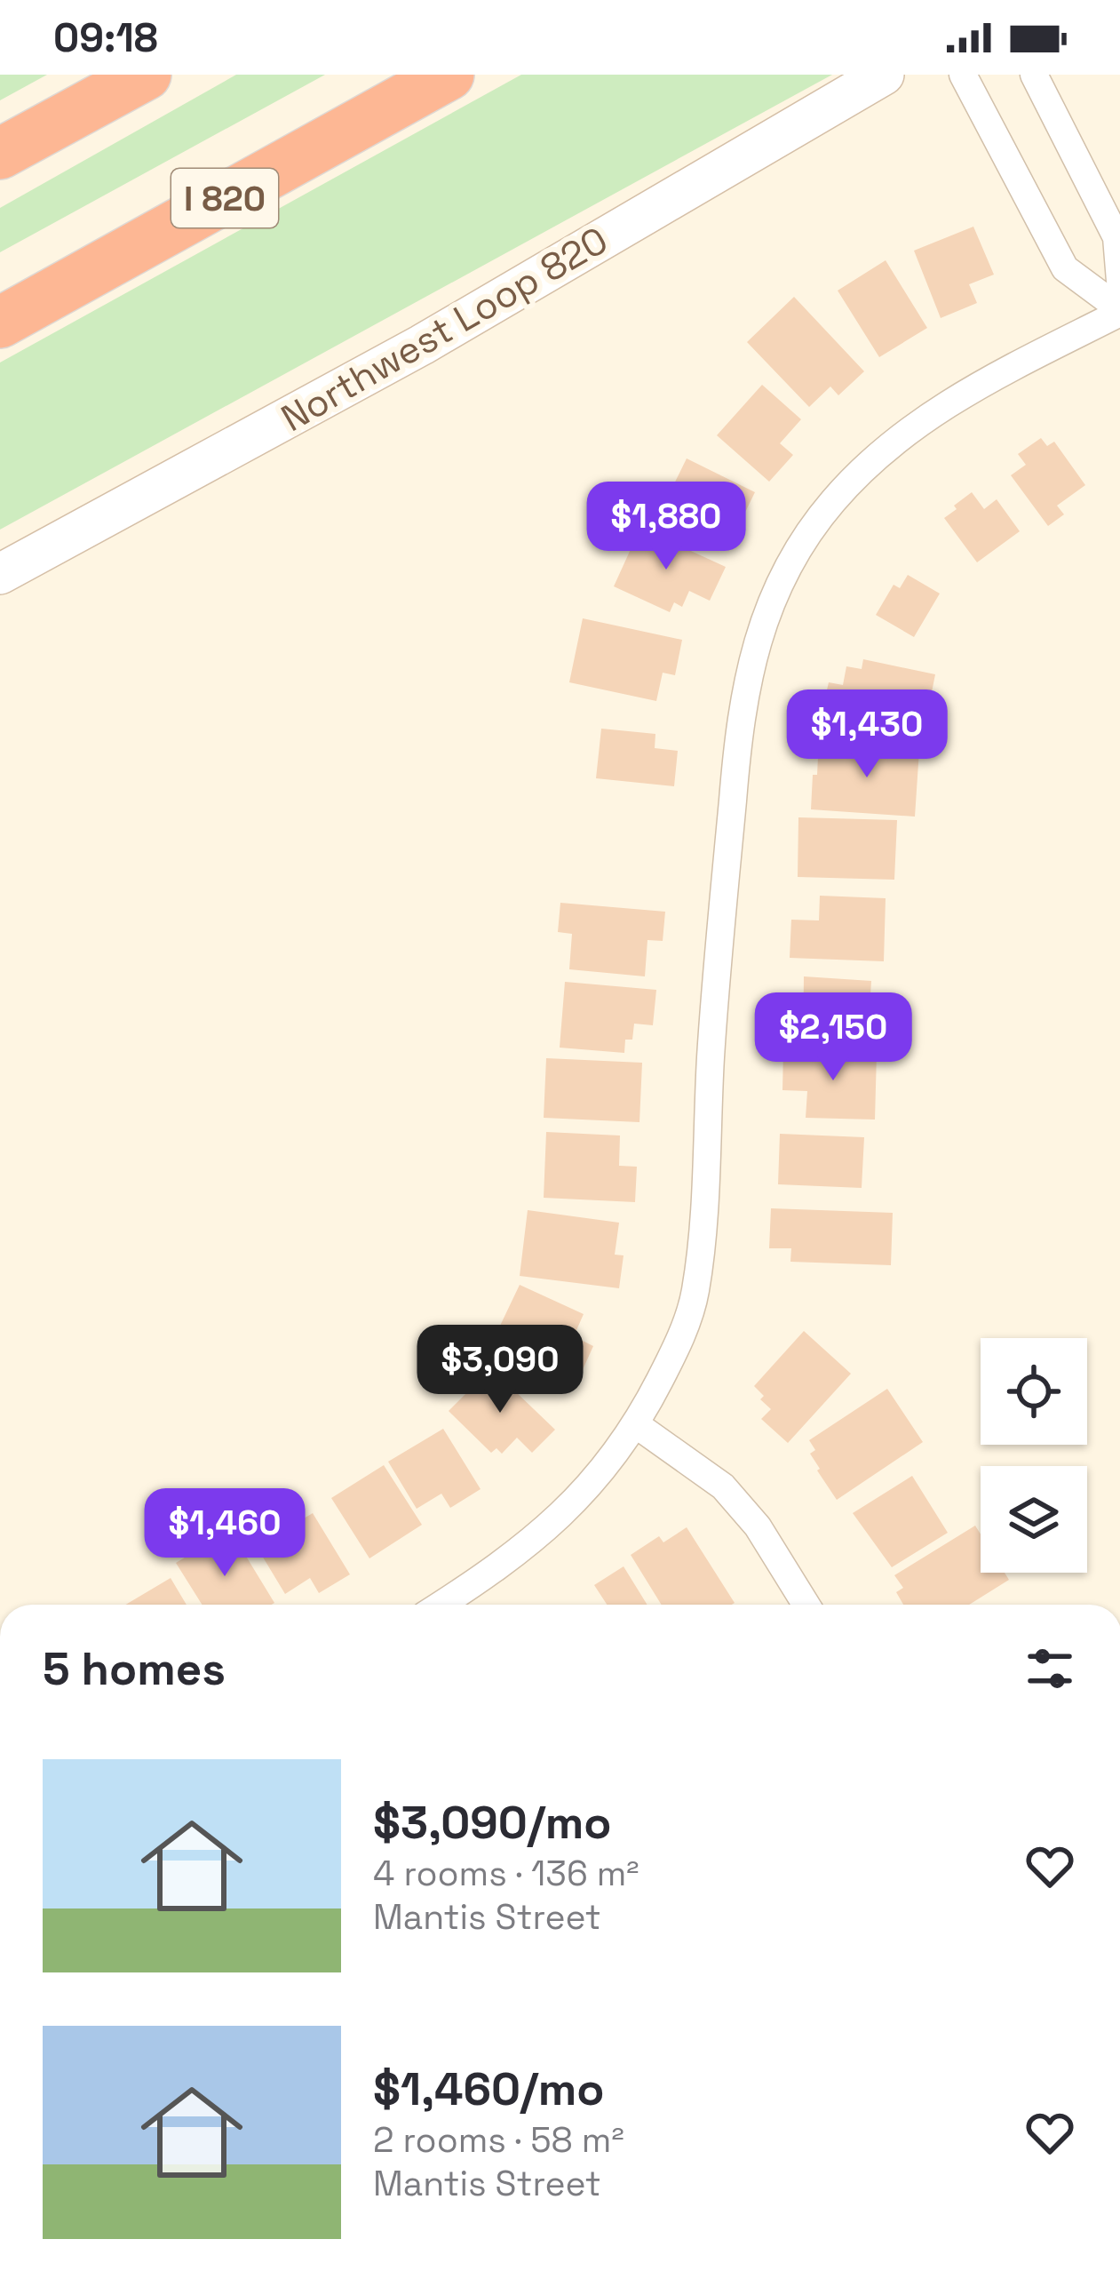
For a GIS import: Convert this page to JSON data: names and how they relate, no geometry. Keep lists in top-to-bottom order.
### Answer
{
  "streets": {
    "highway": ["I 820"],
    "main road": ["Northwest Loop 820"]
  },
  "page": {
    "status": "09:18",
    "price": [
      "$1,880",
      "$1,430",
      "$2,150",
      "$3,090",
      "$1,460"
    ],
    "heading": "5 homes",
    "list": [
      {
        "name": "$3,090/mo",
        "note": "4 rooms · 136 m² · Mantis Street"
      },
      {
        "name": "$1,460/mo",
        "note": "2 rooms · 58 m² · Mantis Street"
      }
    ]
  }
}
